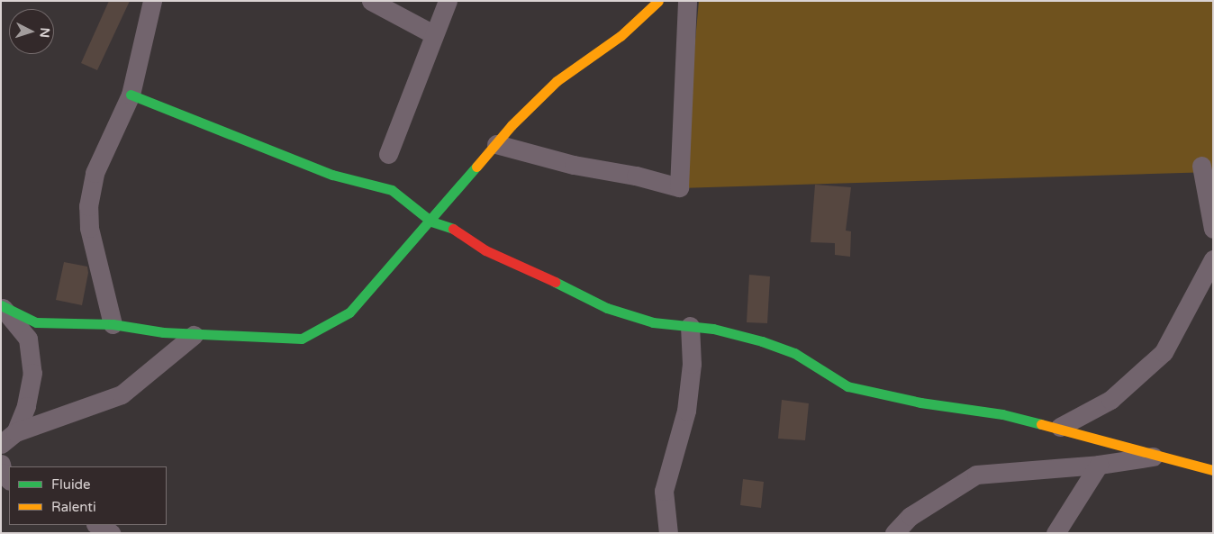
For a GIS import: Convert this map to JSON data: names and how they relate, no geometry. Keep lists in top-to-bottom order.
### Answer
{
  "legend": ["Fluide", "Ralenti"],
  "north": "right"
}
